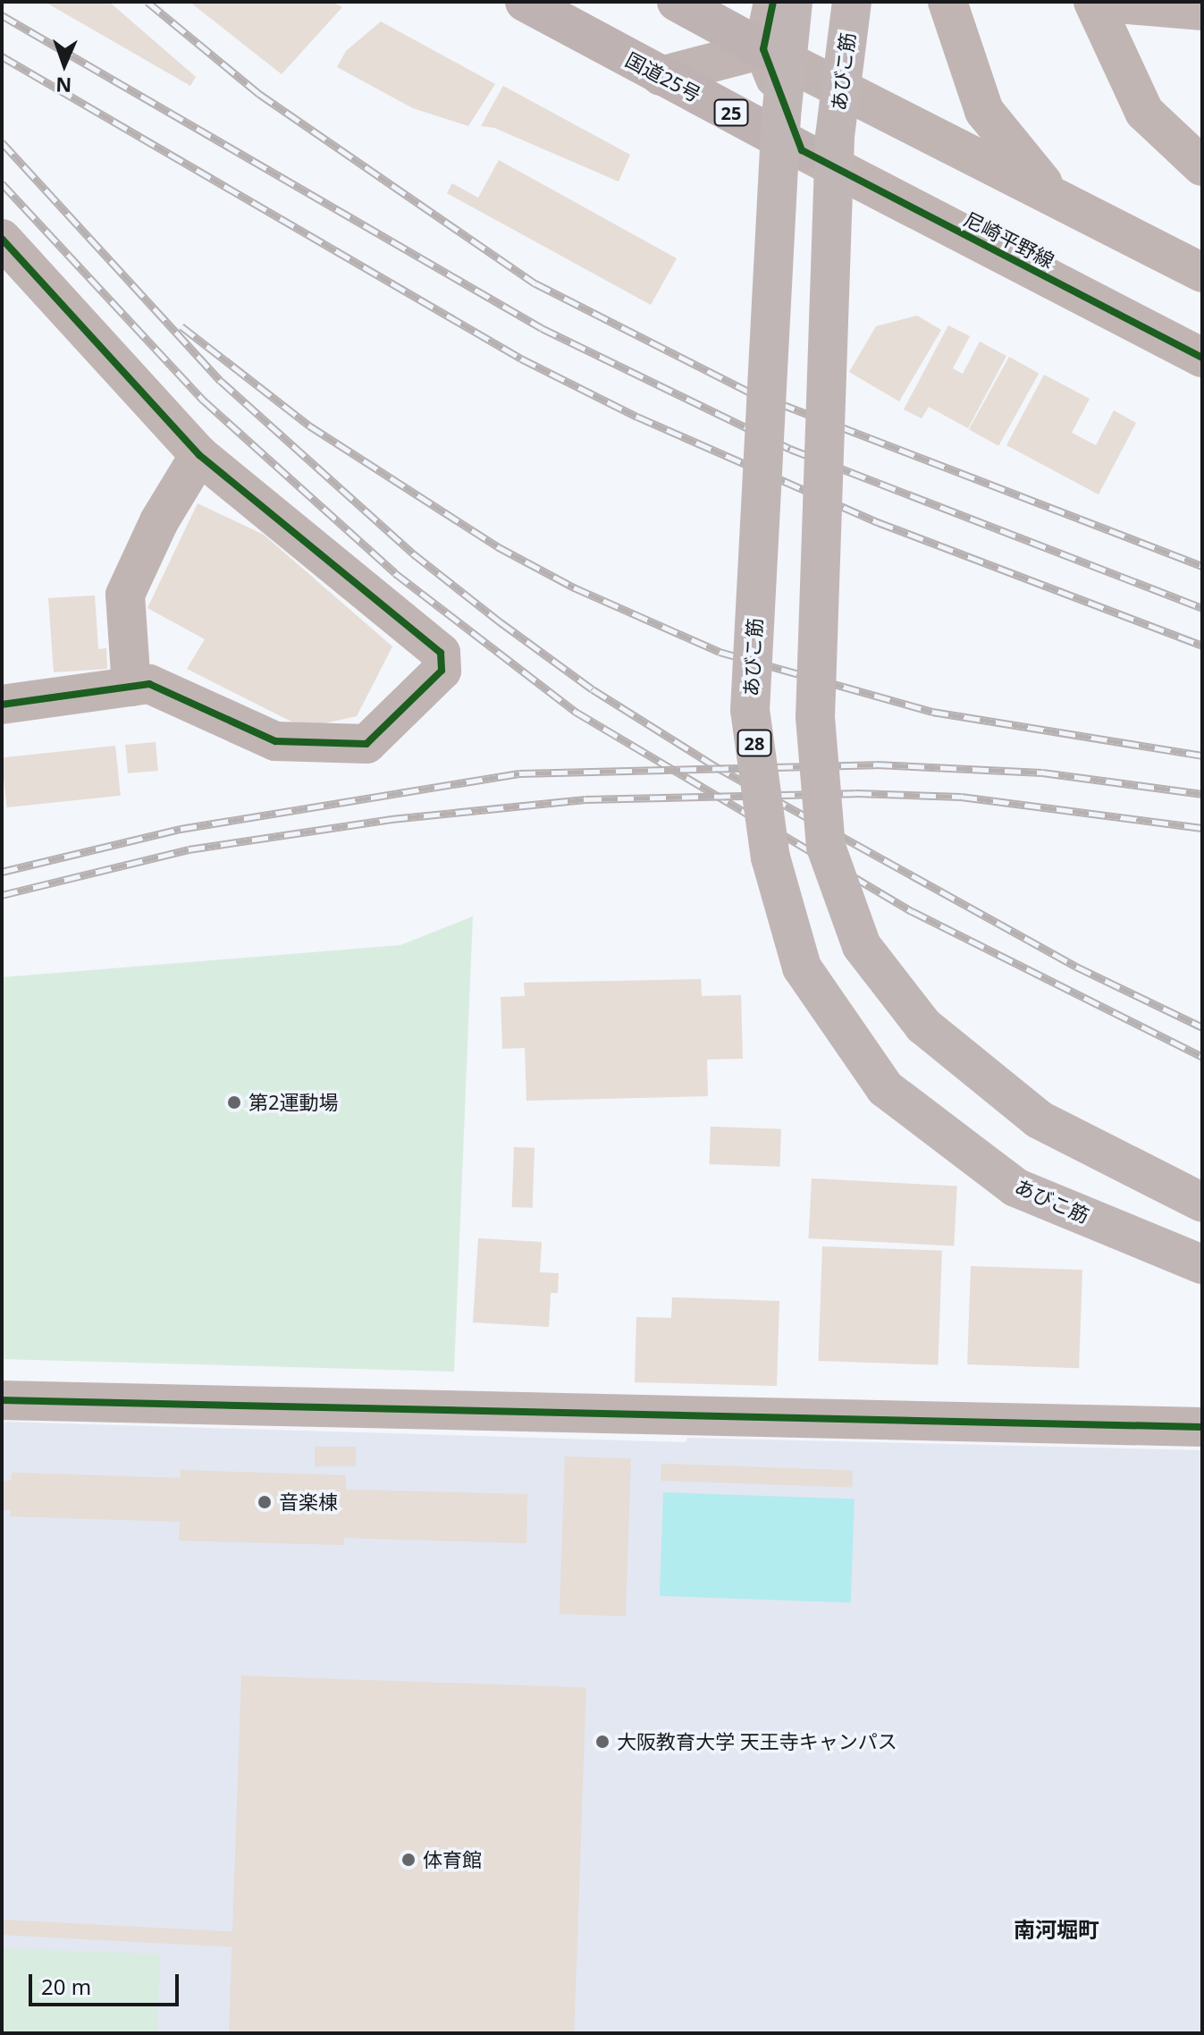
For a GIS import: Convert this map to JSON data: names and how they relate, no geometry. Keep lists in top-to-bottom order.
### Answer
{
  "streets": {
    "highway": ["国道25号", "25"],
    "main road": ["あびこ筋", "28"],
    "street": ["尼崎平野線"]
  },
  "crossings": [
    ["国道25号", "尼崎平野線"]
  ],
  "districts": ["南河堀町"],
  "places": [
    "第2運動場",
    "音楽棟",
    "大阪教育大学 天王寺キャンパス",
    "体育館"
  ],
  "scale_bar": "20 m",
  "north": "bottom"
}
